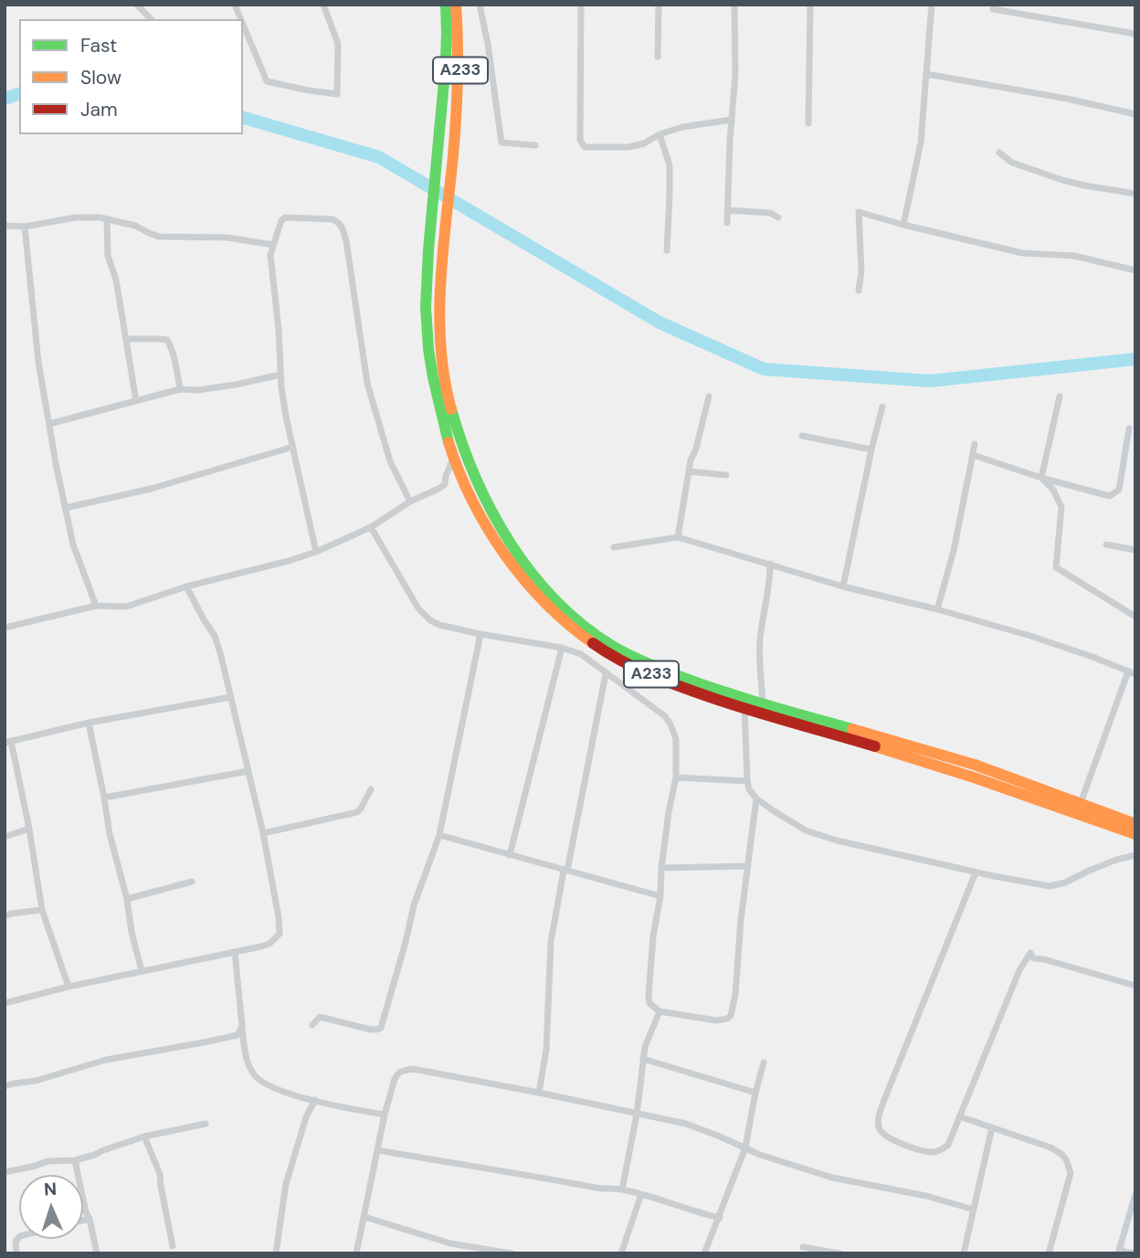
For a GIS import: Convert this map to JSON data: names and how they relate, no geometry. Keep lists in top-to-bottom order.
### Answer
{
  "streets": {
    "highway": ["A233"]
  },
  "legend": ["Fast", "Slow", "Jam"],
  "north": "top"
}
